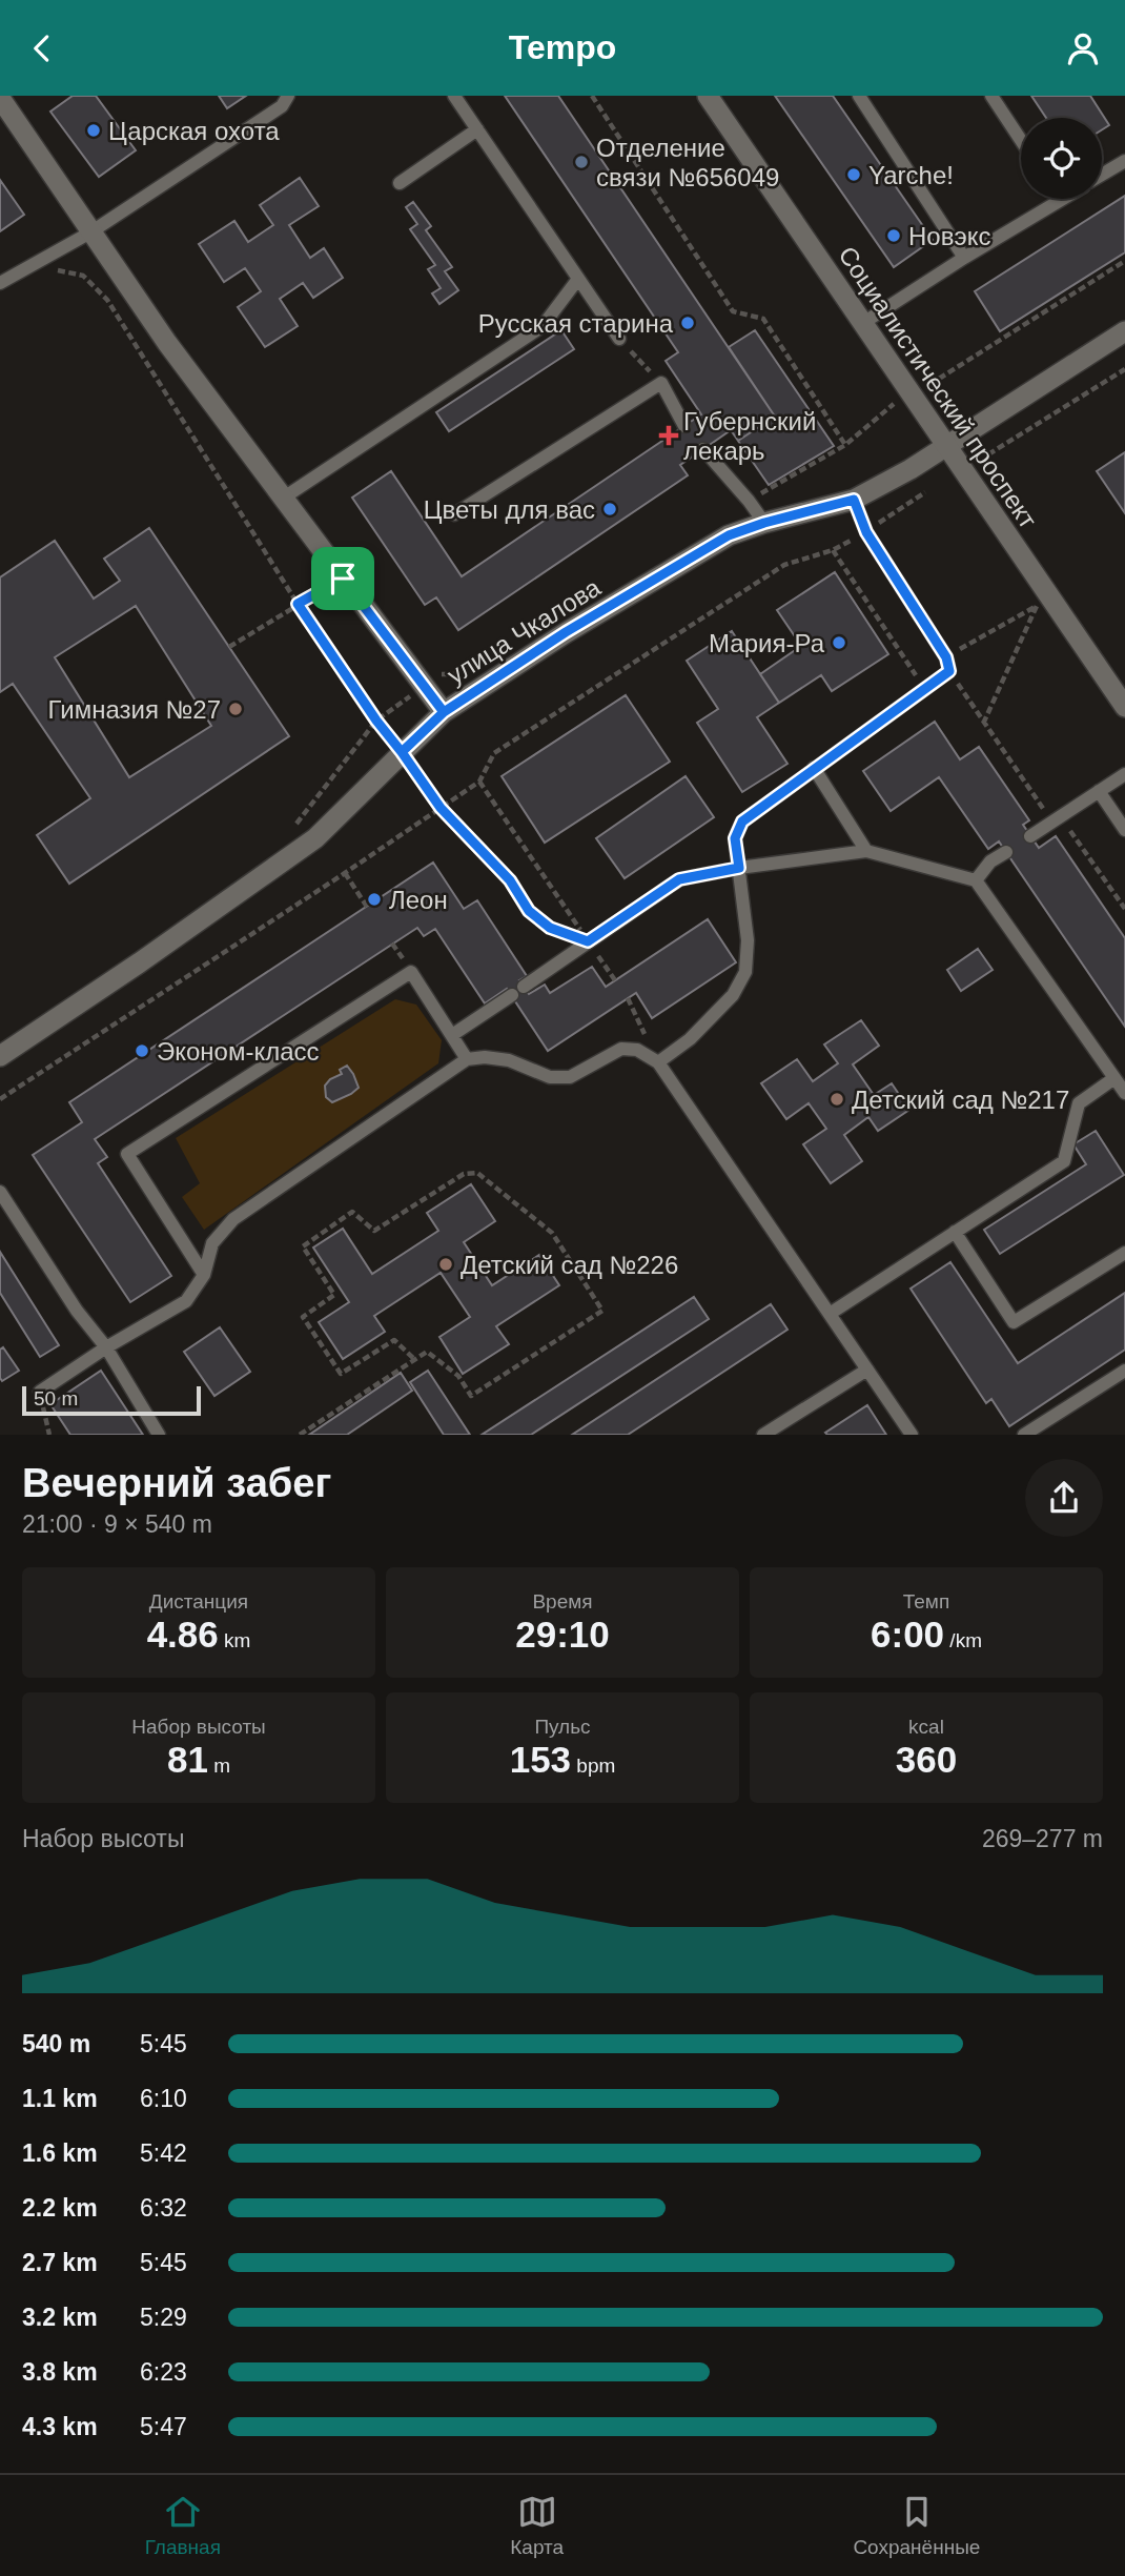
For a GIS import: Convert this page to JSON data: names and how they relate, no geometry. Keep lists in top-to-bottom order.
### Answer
{
  "streets": {
    "street": ["Социалистический проспект", "улица Чкалова"]
  },
  "crossings": [
    ["Социалистический проспект", "улица Чкалова"]
  ],
  "places": {
    "other": [
      "Царская охота",
      "Отделение связи №656049",
      "Yarche!",
      "Новэкс",
      "Русская старина",
      "Цветы для вас",
      "Мария-Ра",
      "Гимназия №27",
      "Леон",
      "Эконом-класс",
      "Детский сад №217",
      "Детский сад №226"
    ],
    "health": ["Губернский лекарь"]
  },
  "scale_bar": "50 m",
  "page": {
    "header": "Tempo",
    "scale": "50 m",
    "heading": ["Вечерний забег", "21:00 · 9 × 540 m"],
    "stats": [
      ["Дистанция", "4.86 km"],
      ["Время", "29:10"],
      ["Темп", "6:00 /km"],
      ["Набор высоты", "81 m"],
      ["Пульс", "153 bpm"],
      ["kcal", "360"]
    ],
    "chart": ["Набор высоты", "269–277 m"],
    "list": [
      {
        "name": "540 m",
        "note": "5:45"
      },
      {
        "name": "1.1 km",
        "note": "6:10"
      },
      {
        "name": "1.6 km",
        "note": "5:42"
      },
      {
        "name": "2.2 km",
        "note": "6:32"
      },
      {
        "name": "2.7 km",
        "note": "5:45"
      },
      {
        "name": "3.2 km",
        "note": "5:29"
      },
      {
        "name": "3.8 km",
        "note": "6:23"
      },
      {
        "name": "4.3 km",
        "note": "5:47"
      }
    ],
    "tabs": ["Главная", "Карта", "Сохранённые"]
  }
}
